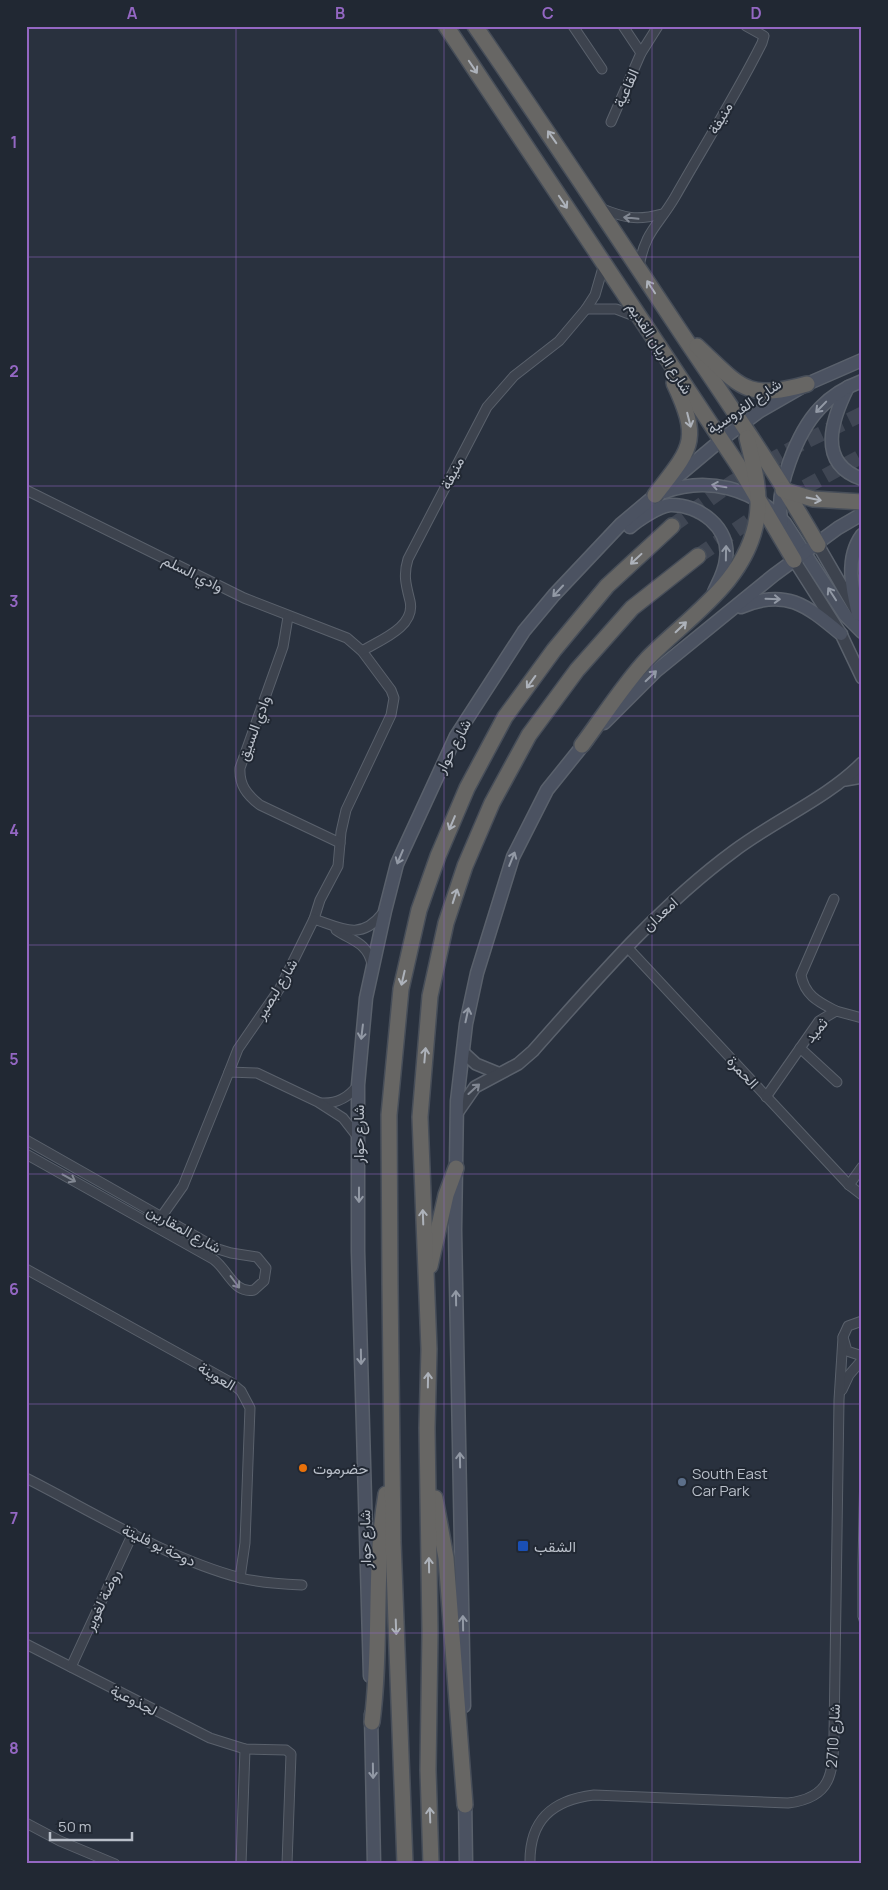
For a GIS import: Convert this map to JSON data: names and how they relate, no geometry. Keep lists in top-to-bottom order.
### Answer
{
  "streets": {
    "highway": ["شارع الريان القديم", "شارع حوار"],
    "main road": ["شارع الفروسية"],
    "street": [
      "القاعية",
      "منيفة",
      "وادي السلم",
      "وادي السيق",
      "امعدان",
      "شارع لبصير",
      "ثميد",
      "الحمرة",
      "شارع المقارين",
      "العوينة",
      "دوحة بو فليتة",
      "روضة لغوير",
      "لجذوعية",
      "شارع 2710"
    ]
  },
  "crossings": [
    ["منيفة", "شارع الريان القديم"],
    ["منيفة", "وادي السلم"],
    ["شارع الريان القديم", "شارع الفروسية"],
    ["شارع الفروسية", "شارع حوار"],
    ["وادي السلم", "وادي السيق"],
    ["وادي السلم", "شارع لبصير"],
    ["وادي السيق", "شارع لبصير"],
    ["امعدان", "الحمرة"],
    ["شارع لبصير", "شارع المقارين"],
    ["ثميد", "الحمرة"],
    ["العوينة", "دوحة بو فليتة"],
    ["دوحة بو فليتة", "روضة لغوير"],
    ["روضة لغوير", "لجذوعية"]
  ],
  "places": {
    "other": ["حضرموت", "South East Car Park"],
    "transit": ["الشقب"]
  },
  "scale_bar": "50 m",
  "grid": {
    "columns": [
      "A",
      "B",
      "C",
      "D"
    ],
    "rows": [
      "1",
      "2",
      "3",
      "4",
      "5",
      "6",
      "7",
      "8"
    ]
  }
}
